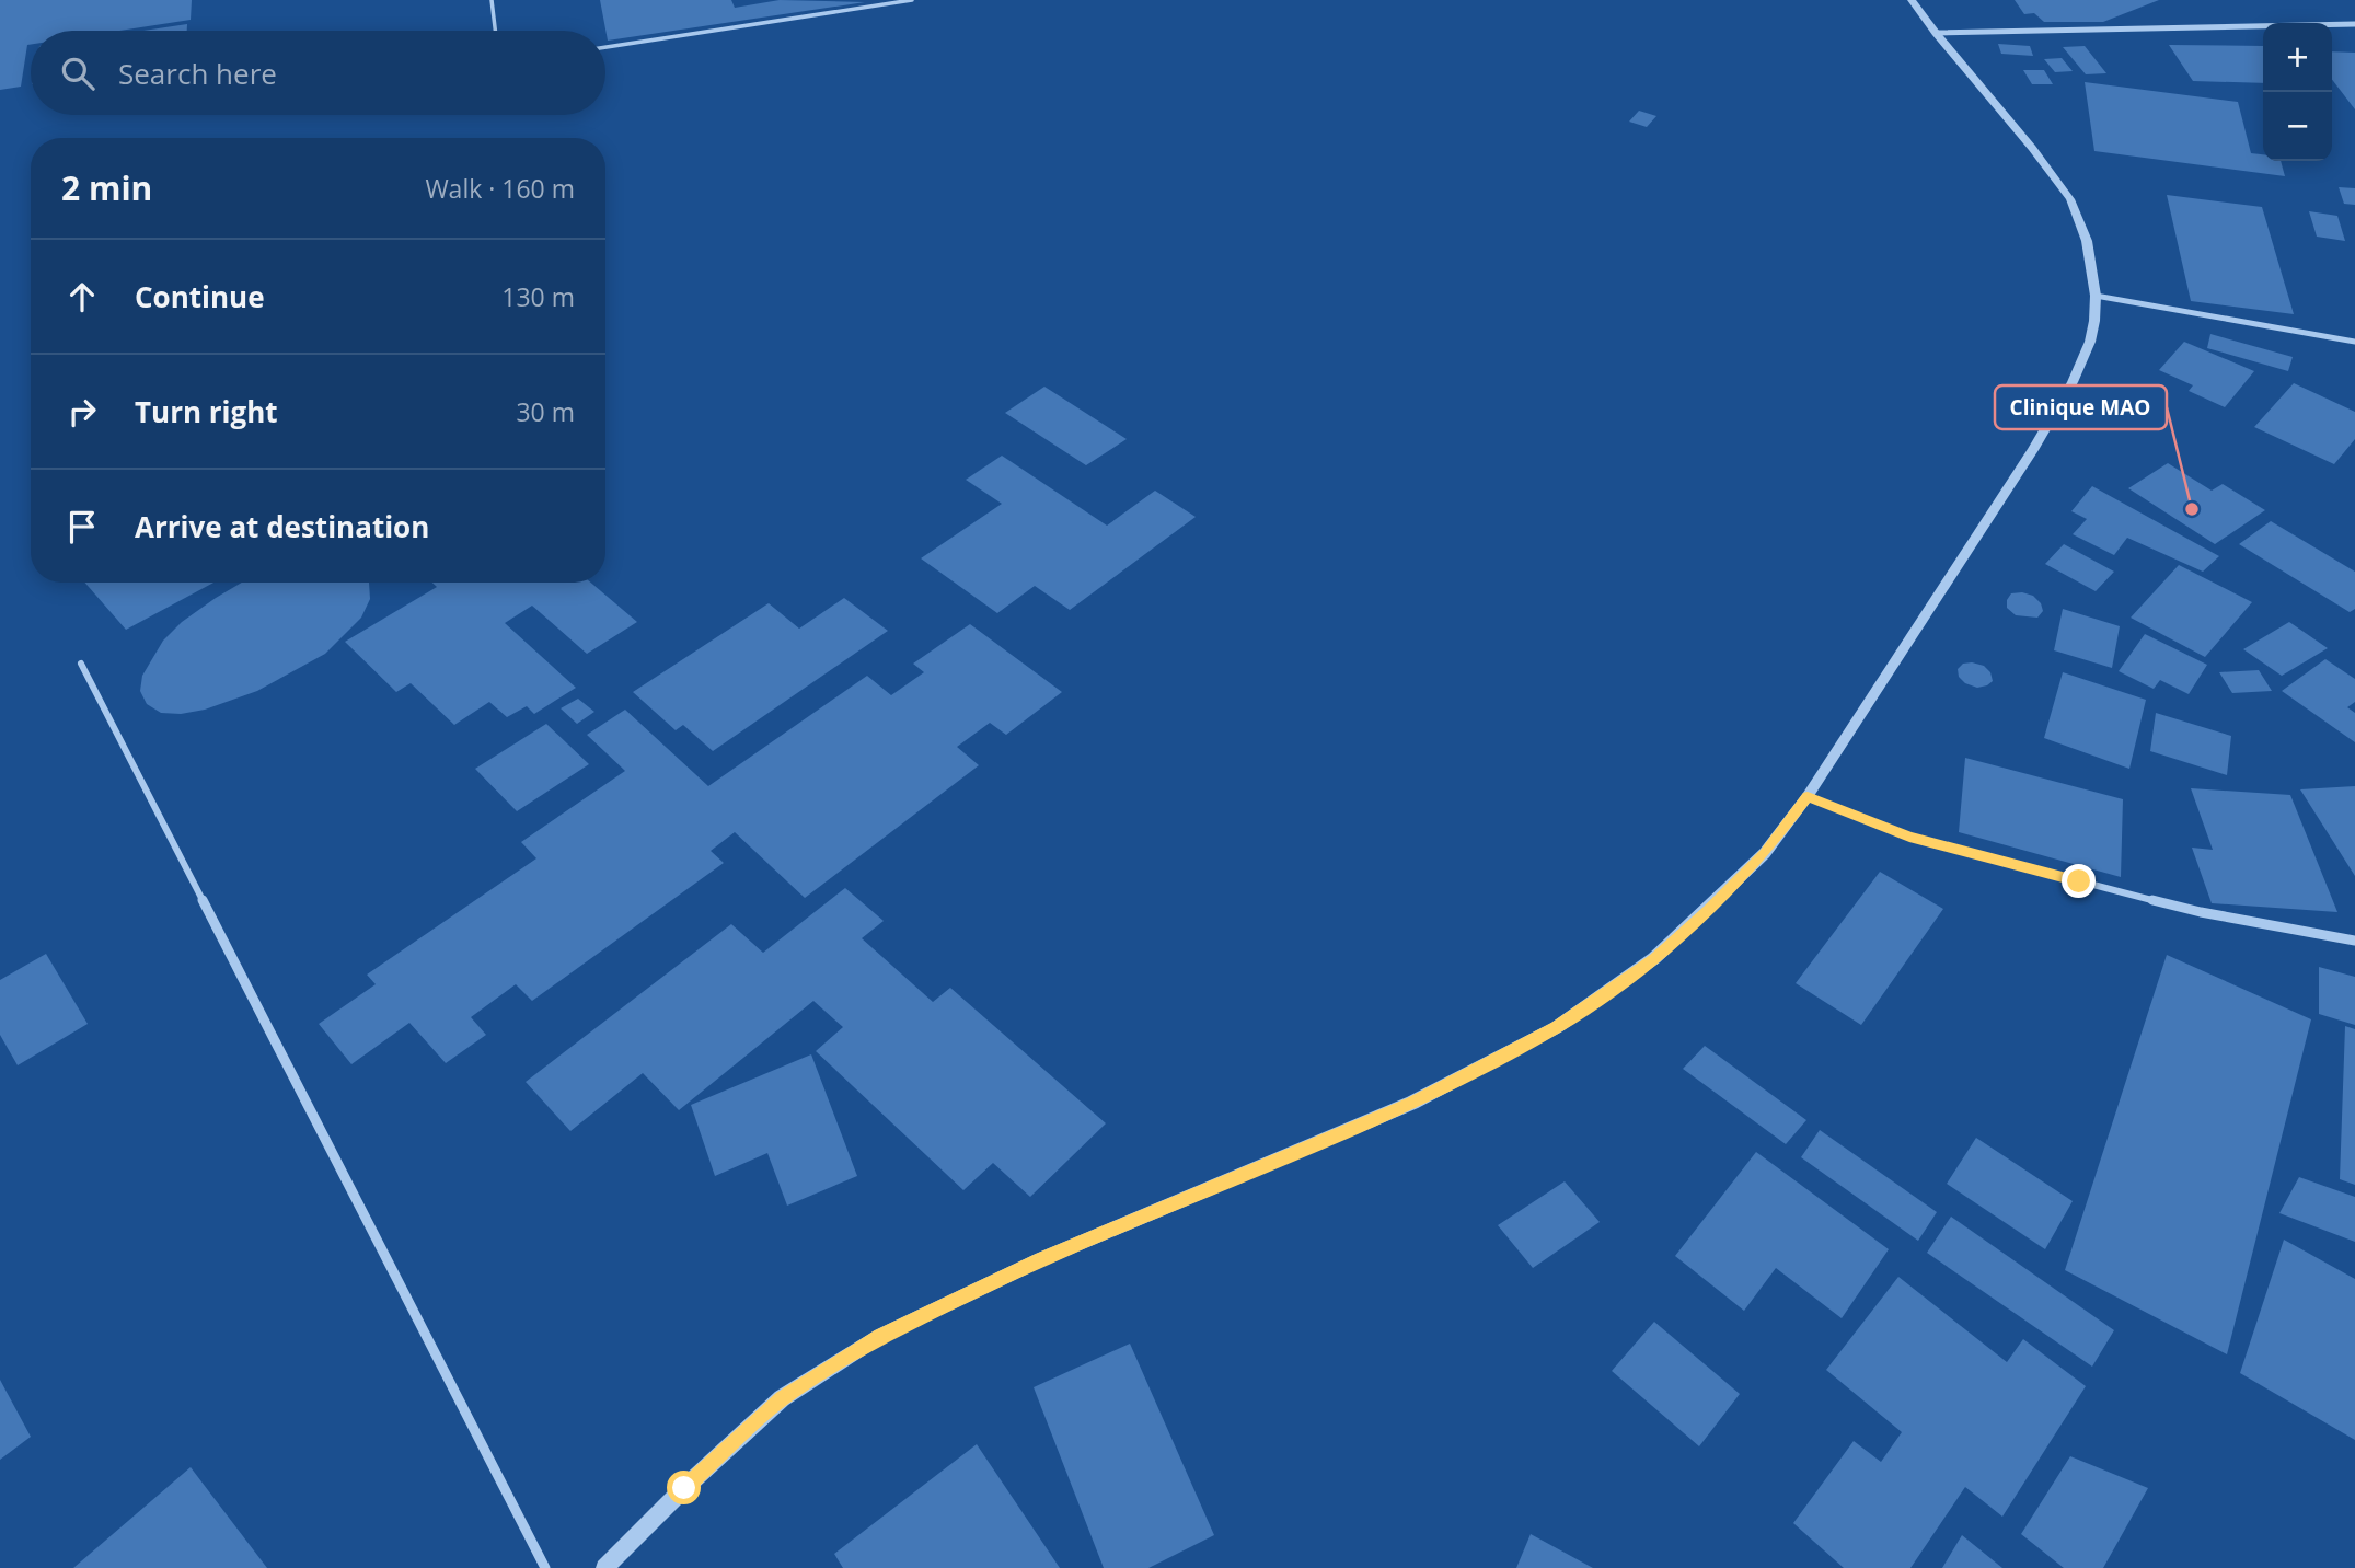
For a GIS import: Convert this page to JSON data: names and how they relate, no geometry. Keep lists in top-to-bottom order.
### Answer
{
  "places": ["Clinique MAO"],
  "page": {
    "map_buttons": ["+", "−"],
    "search": "Search here",
    "heading": ["2 min", "Walk · 160 m"],
    "list": [
      ["Continue", "130 m"],
      ["Turn right", "30 m"],
      "Arrive at destination"
    ]
  }
}
